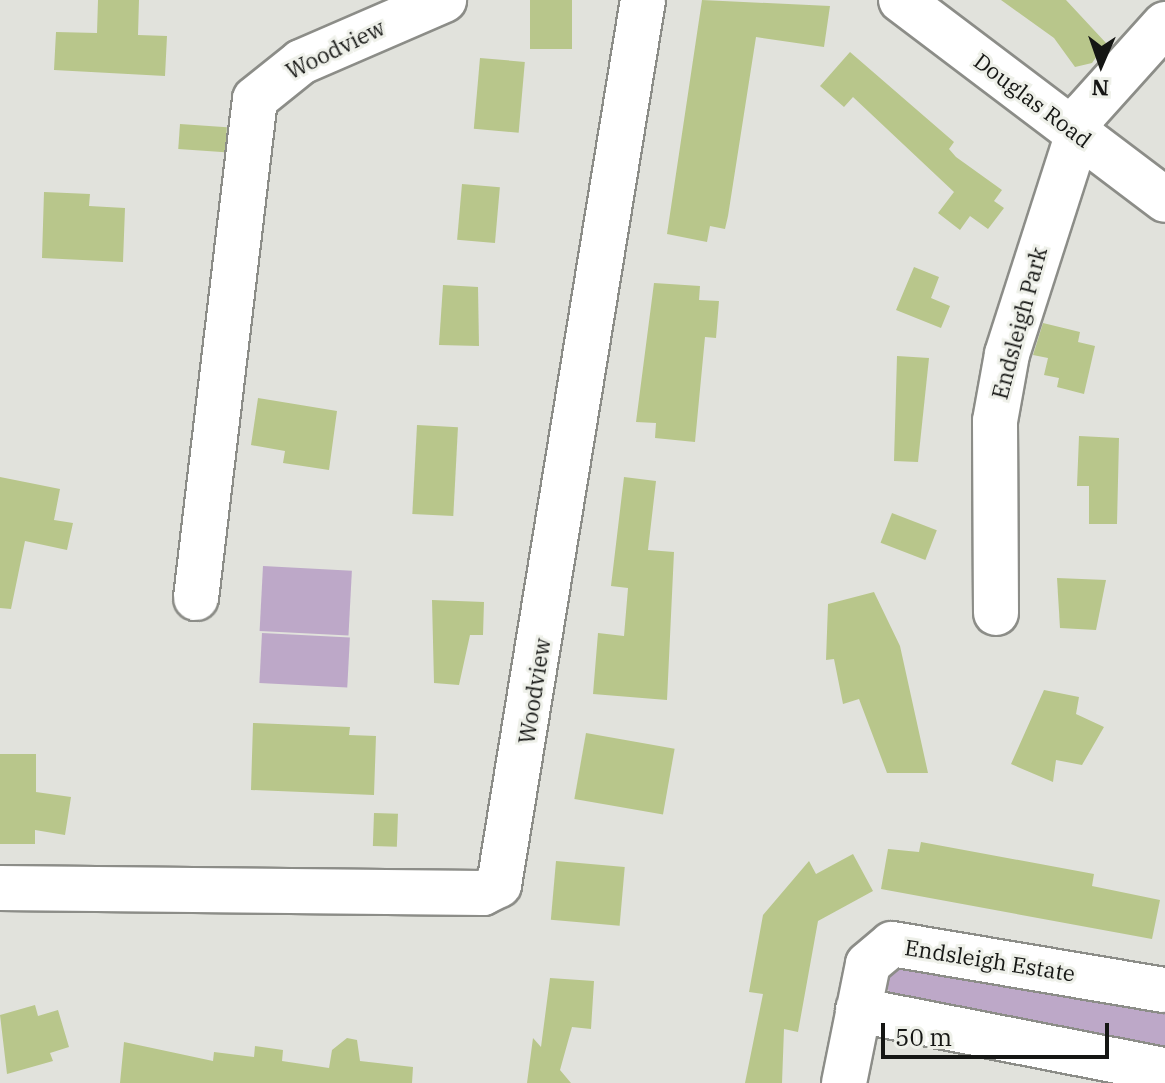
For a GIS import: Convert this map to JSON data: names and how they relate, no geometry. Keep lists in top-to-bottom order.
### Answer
{
  "streets": {
    "street": [
      "Woodview",
      "Douglas Road",
      "Endsleigh Park",
      "Endsleigh Estate"
    ]
  },
  "crossings": [
    ["Douglas Road", "Endsleigh Park"]
  ],
  "scale_bar": "50 m",
  "north": "bottom"
}
